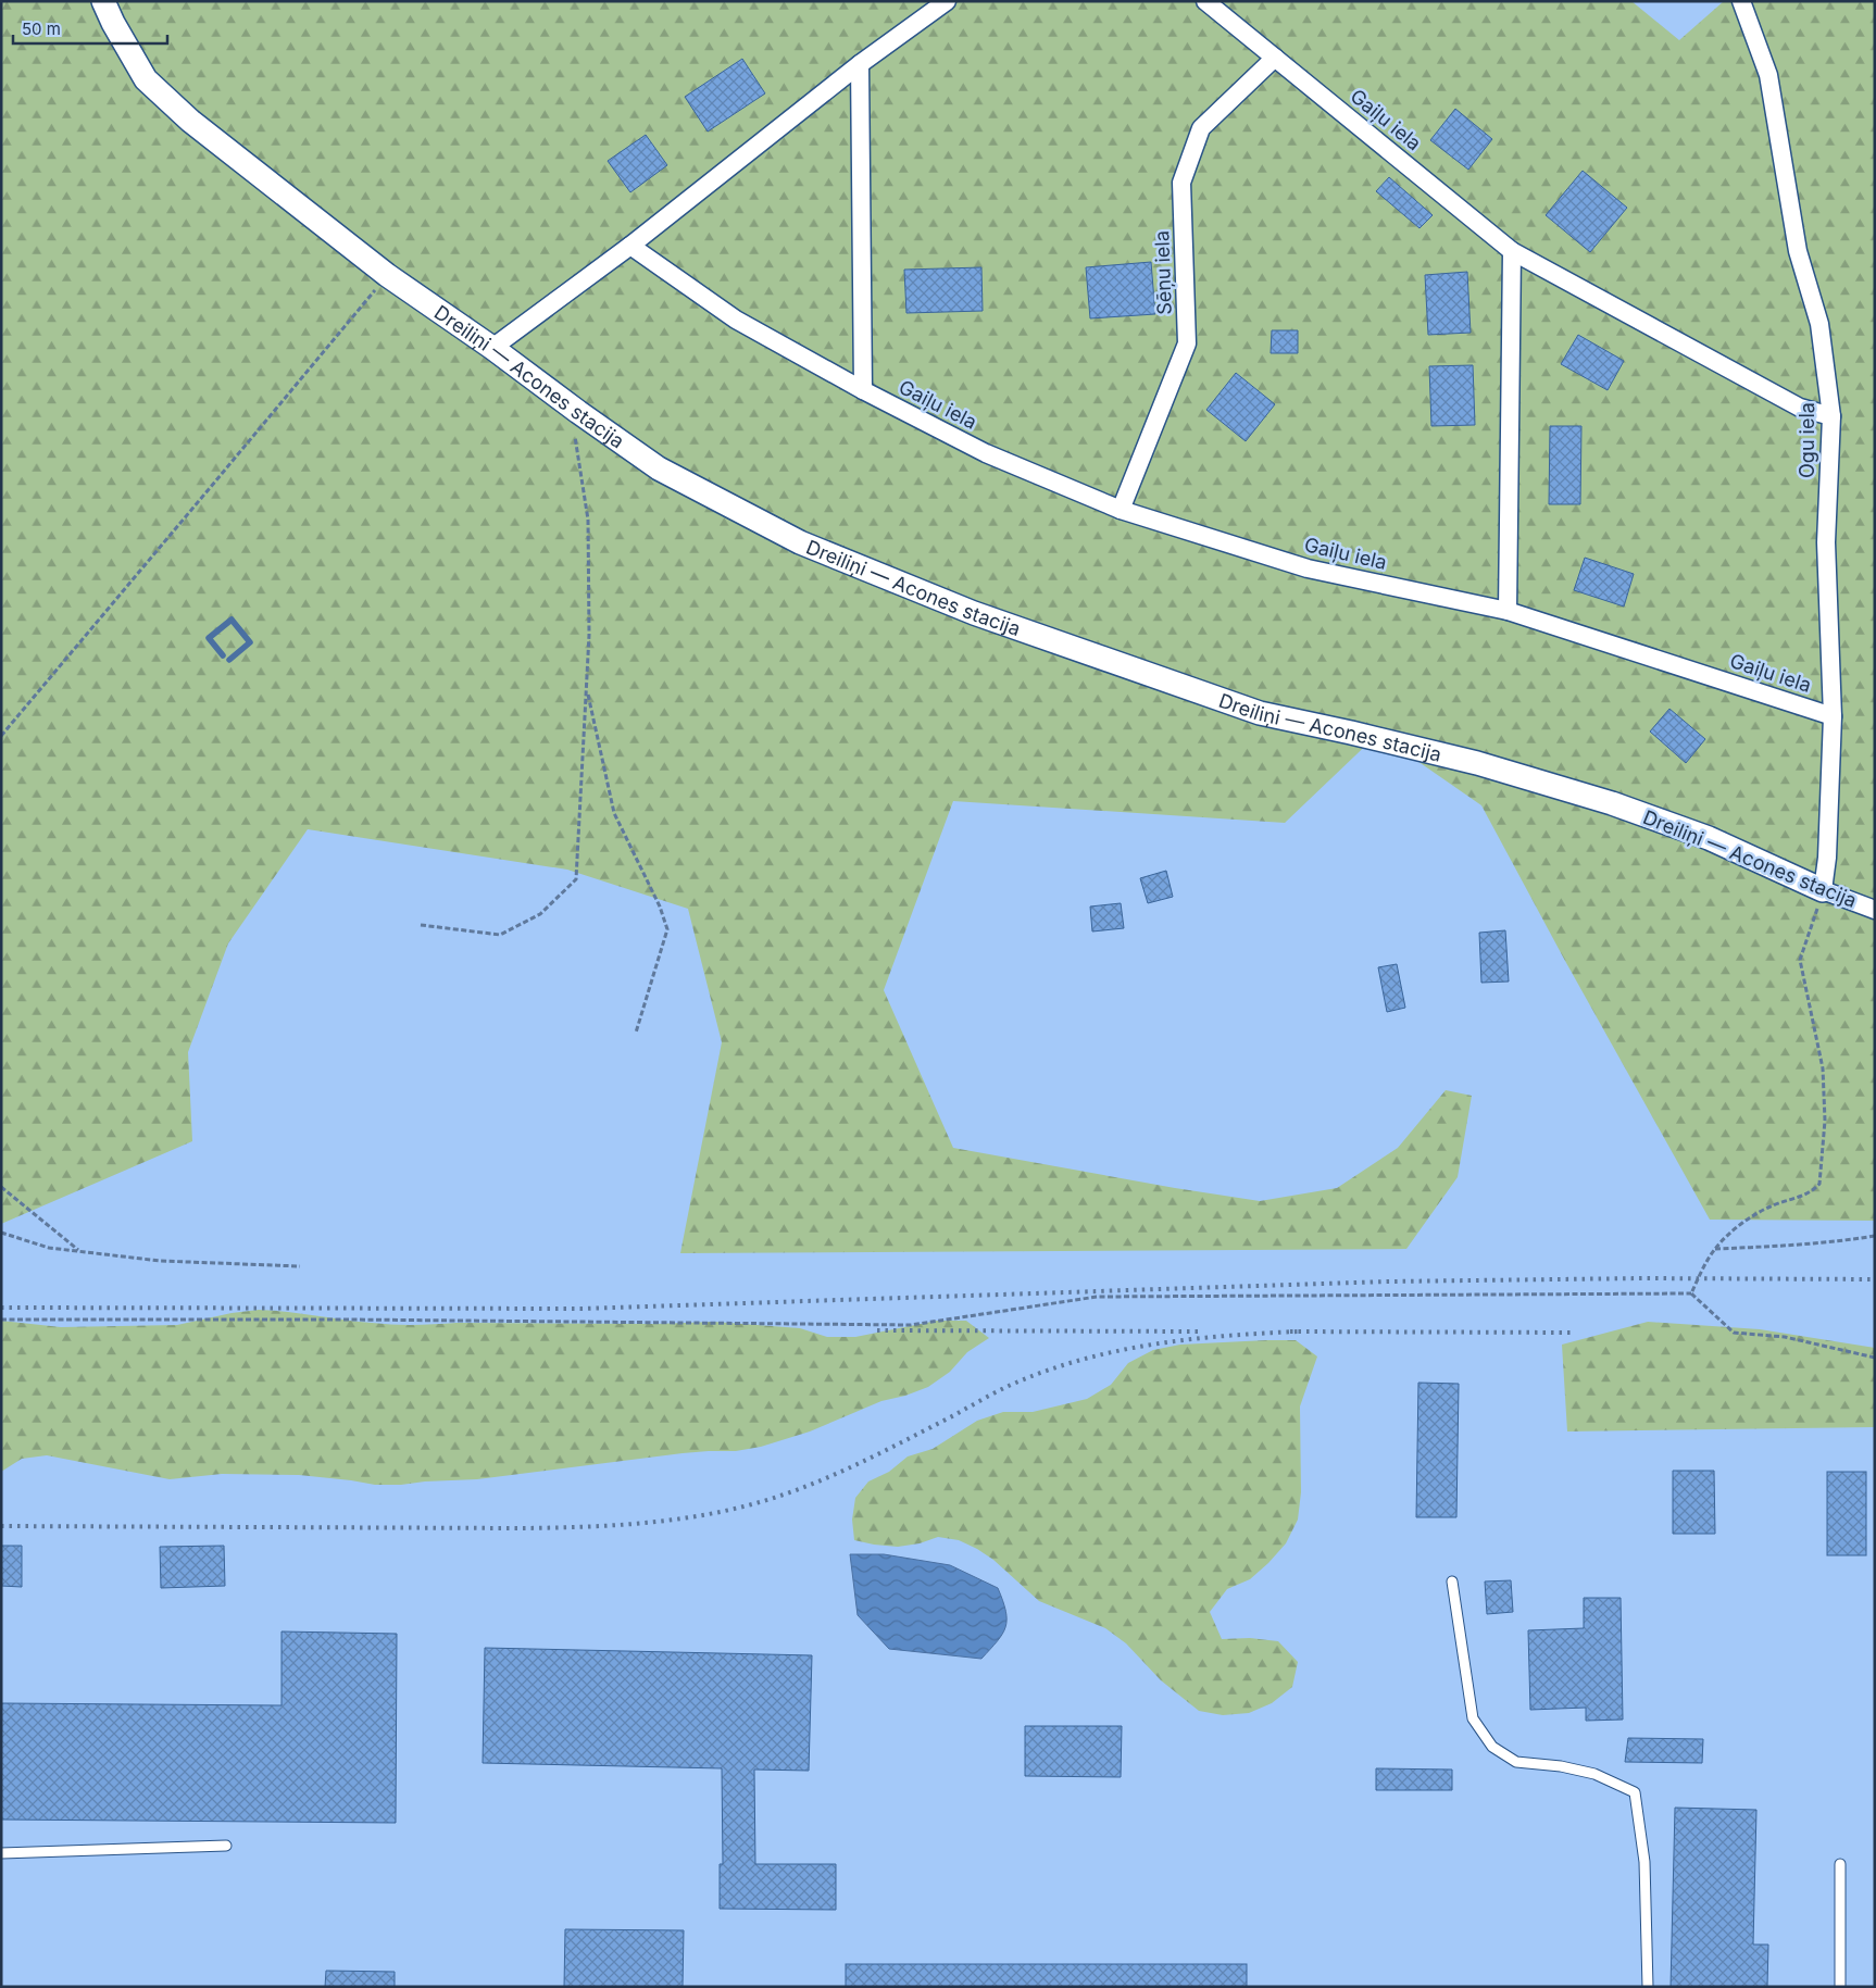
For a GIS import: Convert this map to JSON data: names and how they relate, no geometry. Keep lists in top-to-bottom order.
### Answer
{
  "streets": {
    "street": [
      "Gaiļu iela",
      "Sēņu iela",
      "Dreiliņi — Acones stacija",
      "Ogu iela"
    ]
  },
  "crossings": [
    ["Gaiļu iela", "Sēņu iela"],
    ["Gaiļu iela", "Ogu iela"],
    ["Dreiliņi — Acones stacija", "Ogu iela"]
  ],
  "scale_bar": "50 m"
}
